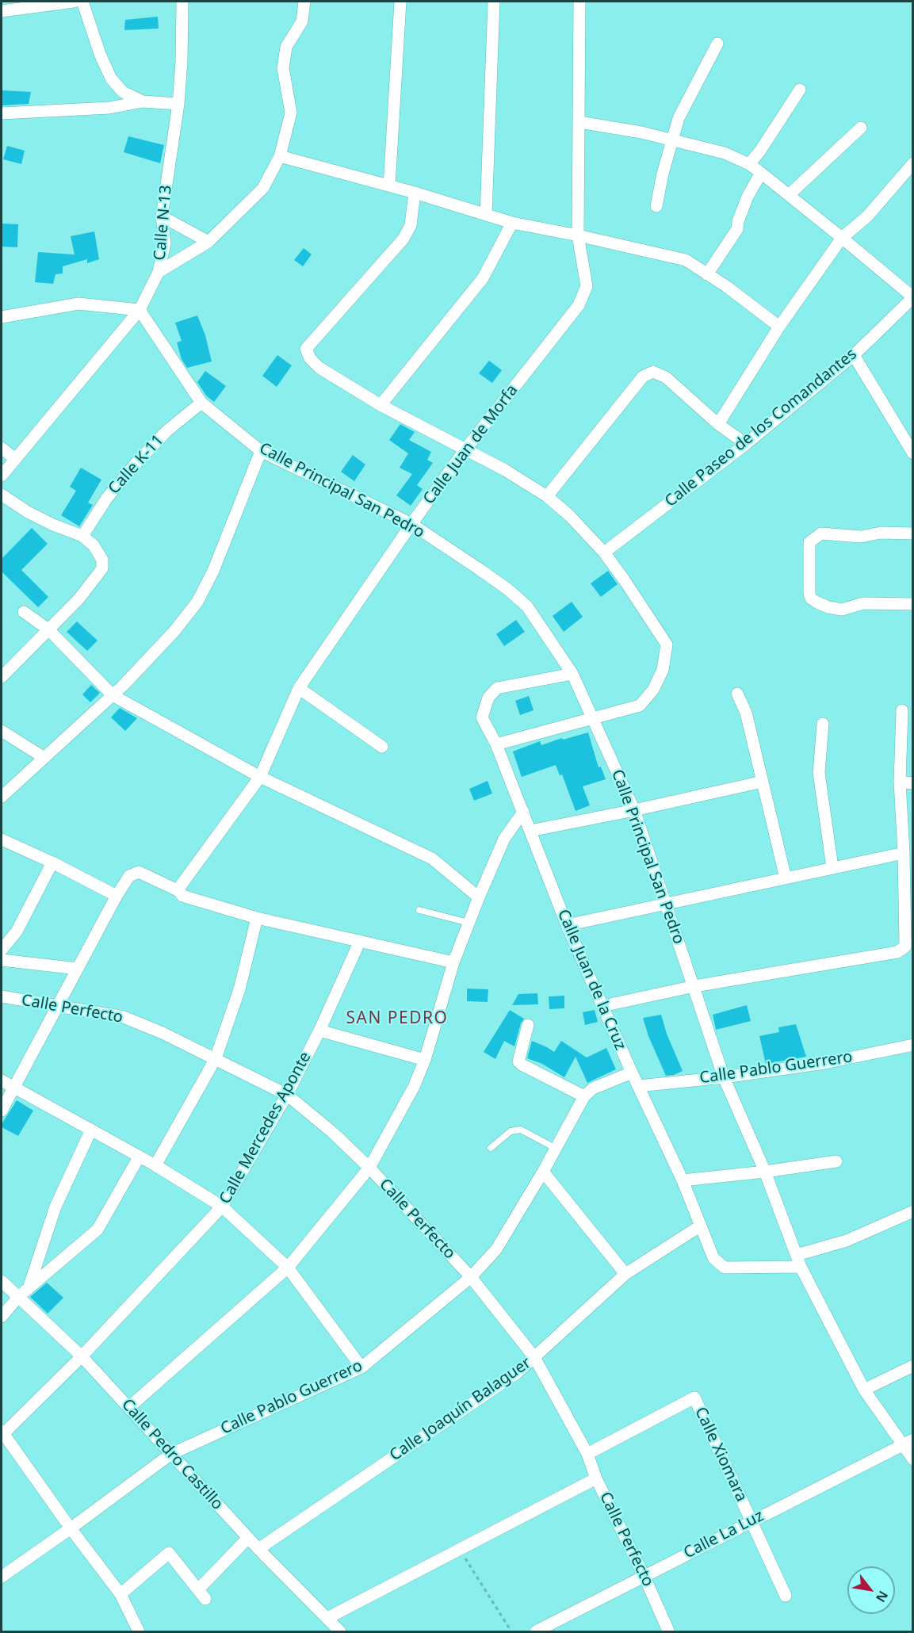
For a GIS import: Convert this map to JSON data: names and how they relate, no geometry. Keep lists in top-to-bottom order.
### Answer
{
  "streets": {
    "street": [
      "Calle N-13",
      "Calle Paseo de los Comandantes",
      "Calle Juan de Morfa",
      "Calle K-11",
      "Calle Principal San Pedro",
      "Calle Juan de la Cruz",
      "Calle Perfecto",
      "Calle Pablo Guerrero",
      "Calle Mercedes Aponte",
      "Calle Joaquín Balaguer",
      "Calle Pedro Castillo",
      "Calle Xiomara",
      "Calle La Luz"
    ]
  },
  "crossings": [
    ["Calle N-13", "Calle Principal San Pedro"],
    ["Calle Juan de Morfa", "Calle Principal San Pedro"],
    ["Calle K-11", "Calle Principal San Pedro"],
    ["Calle Principal San Pedro", "Calle Juan de la Cruz"],
    ["Calle Principal San Pedro", "Calle Pablo Guerrero"],
    ["Calle Principal San Pedro", "Calle La Luz"],
    ["Calle Juan de la Cruz", "Calle Pablo Guerrero"],
    ["Calle Juan de la Cruz", "Calle Joaquín Balaguer"],
    ["Calle Perfecto", "Calle Pablo Guerrero"],
    ["Calle Perfecto", "Calle Mercedes Aponte"],
    ["Calle Perfecto", "Calle Joaquín Balaguer"],
    ["Calle Perfecto", "Calle Xiomara"],
    ["Calle Perfecto", "Calle La Luz"],
    ["Calle Pablo Guerrero", "Calle Pedro Castillo"],
    ["Calle Mercedes Aponte", "Calle Pedro Castillo"],
    ["Calle Joaquín Balaguer", "Calle Pedro Castillo"],
    ["Calle Xiomara", "Calle La Luz"]
  ],
  "districts": ["SAN PEDRO"],
  "north": "bottom right"
}
